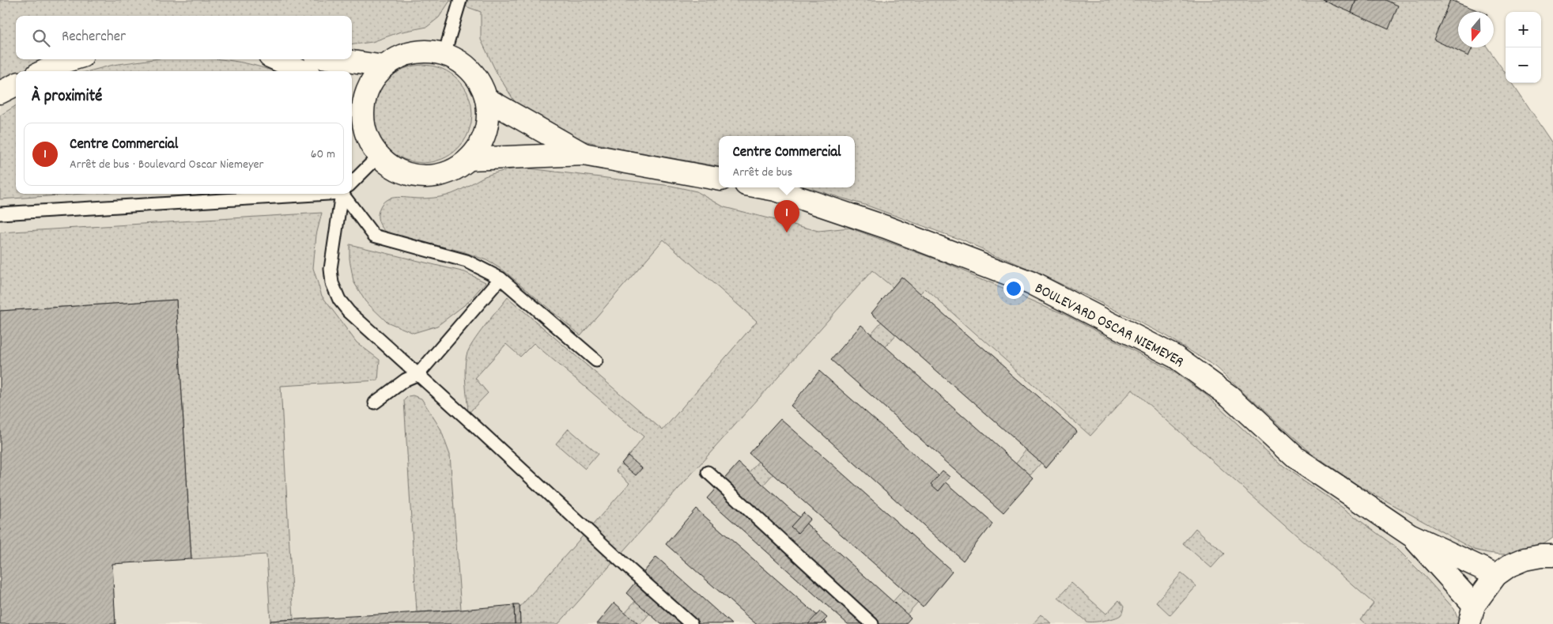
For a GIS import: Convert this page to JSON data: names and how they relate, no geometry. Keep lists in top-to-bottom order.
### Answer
{
  "streets": {
    "street": ["BOULEVARD OSCAR NIEMEYER"]
  },
  "north": "bottom",
  "page": {
    "map_buttons": ["+", "−"],
    "search": "Rechercher",
    "heading": "À proximité",
    "list": [
      {
        "mark": "1",
        "name": "Centre Commercial",
        "note": "Arrêt de bus · Boulevard Oscar Niemeyer",
        "value": "60 m"
      }
    ],
    "popup": ["Centre Commercial", "Arrêt de bus"],
    "pins": "1"
  }
}
